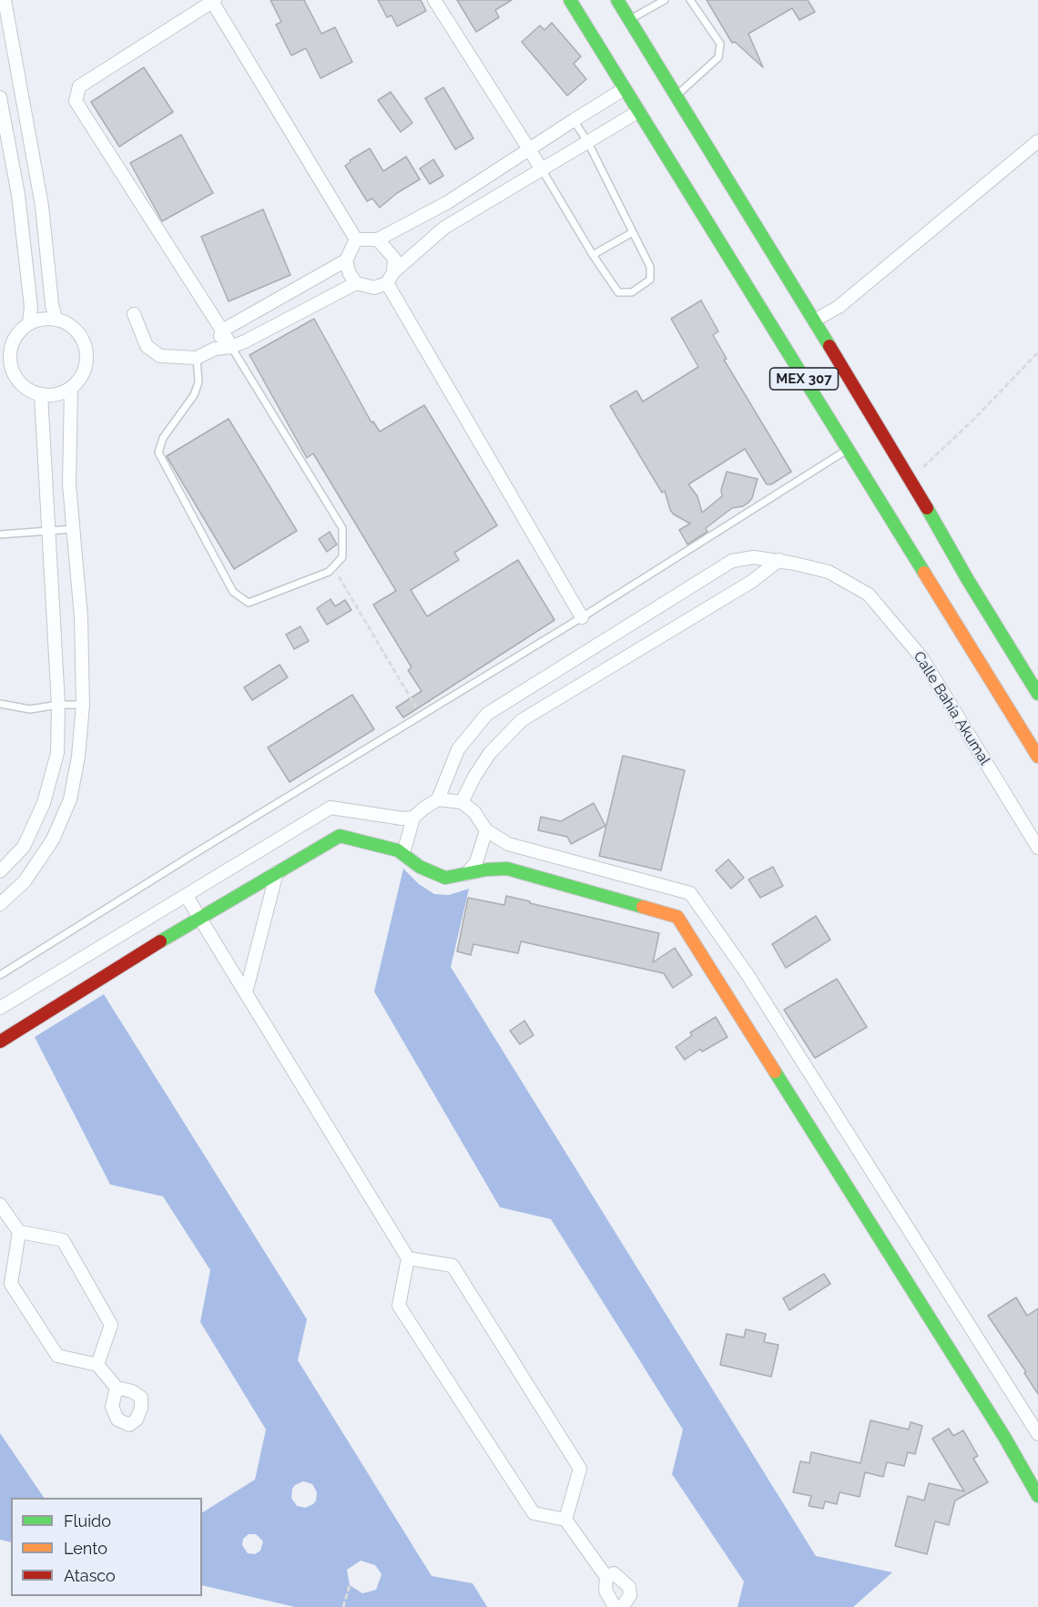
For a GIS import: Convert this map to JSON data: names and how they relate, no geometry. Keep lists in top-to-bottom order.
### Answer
{
  "streets": {
    "main road": ["MEX 307"],
    "street": ["Calle Bahía Akumal"]
  },
  "legend": ["Fluido", "Lento", "Atasco"]
}
